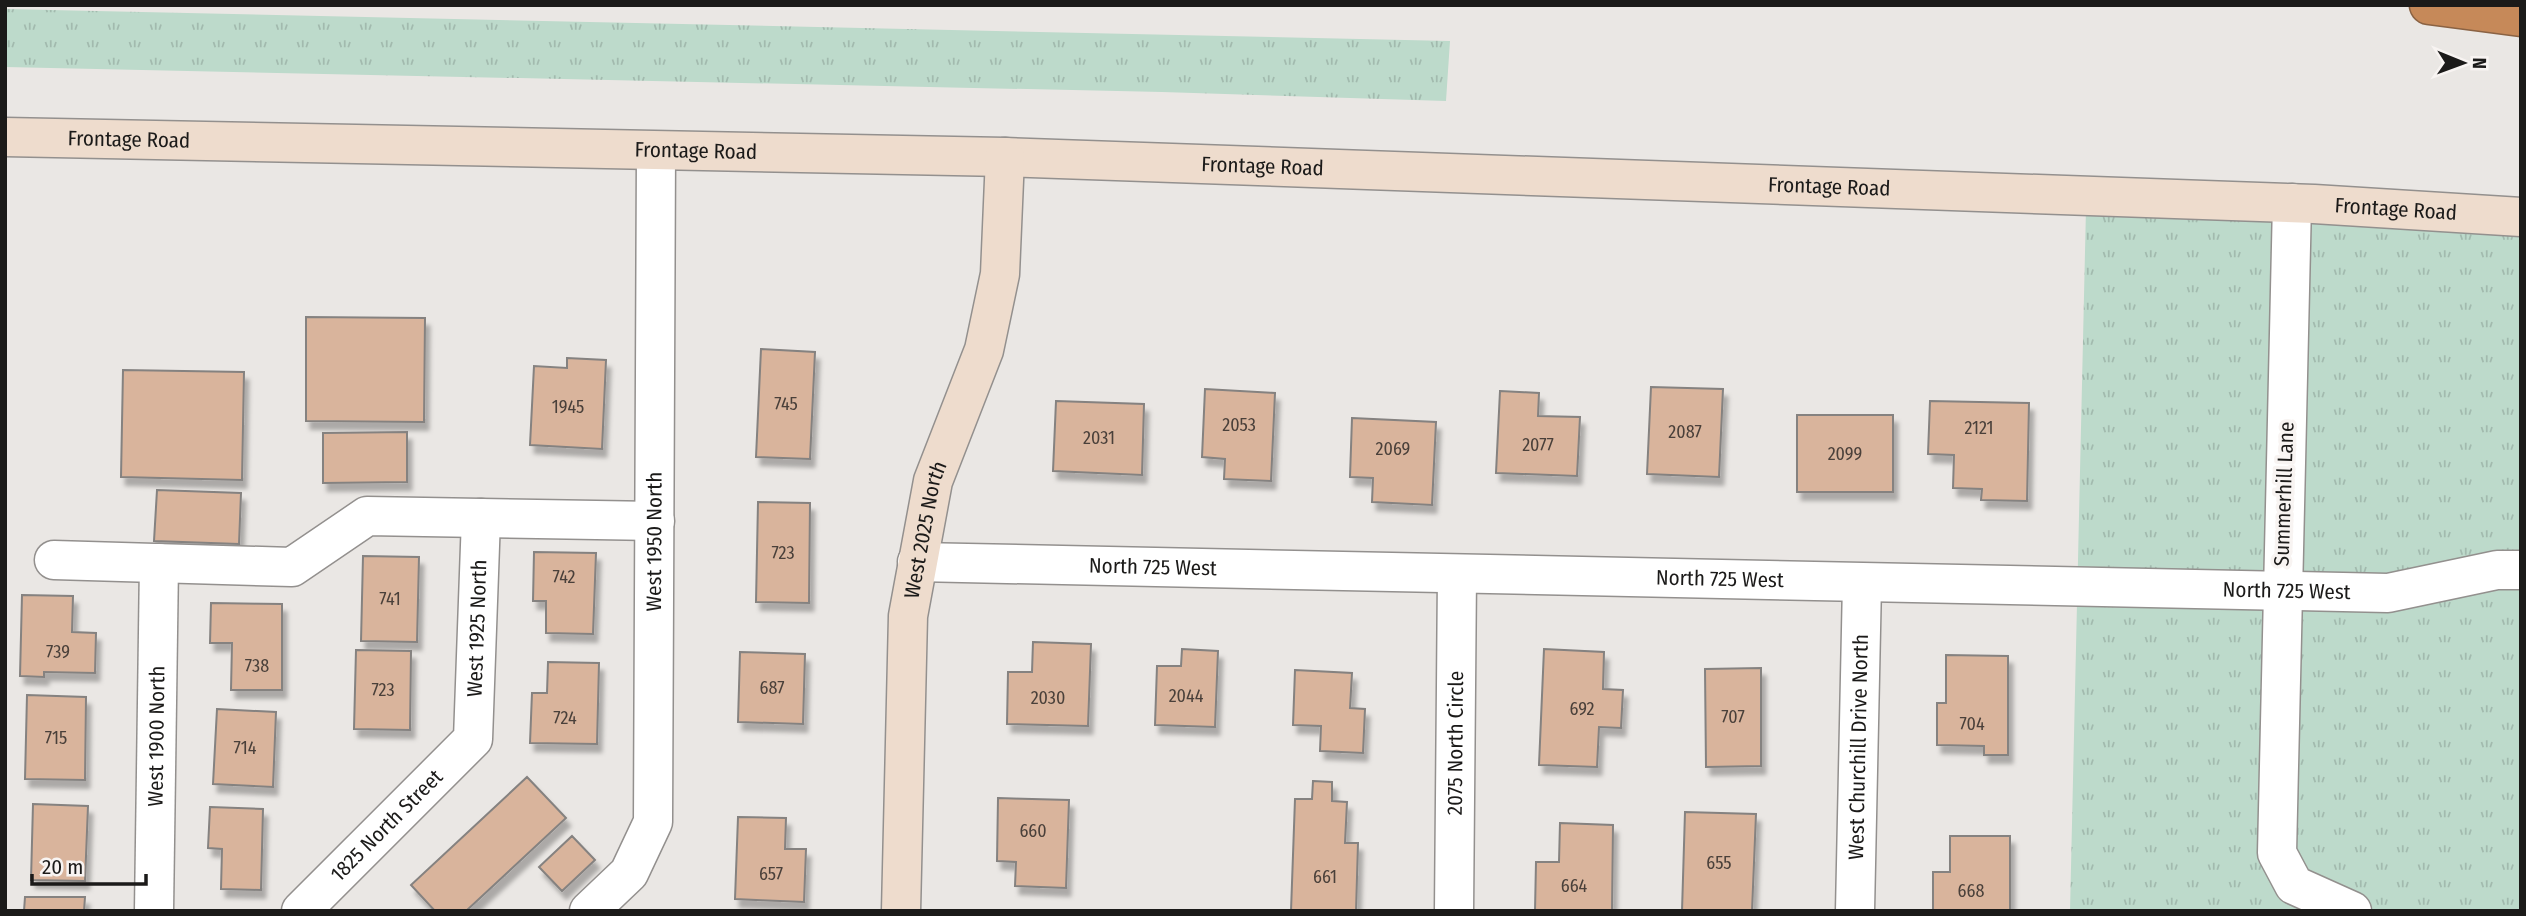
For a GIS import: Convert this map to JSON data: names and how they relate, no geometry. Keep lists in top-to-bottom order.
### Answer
{
  "streets": {
    "street": [
      "Frontage Road",
      "Summerhill Lane",
      "West 2025 North",
      "West 1950 North",
      "North 725 West",
      "West 1925 North",
      "West 1900 North",
      "2075 North Circle",
      "West Churchill Drive North",
      "1825 North Street"
    ]
  },
  "crossings": [
    ["Frontage Road", "Summerhill Lane"],
    ["Frontage Road", "West 2025 North"],
    ["Frontage Road", "West 1950 North"],
    ["Summerhill Lane", "North 725 West"],
    ["West 2025 North", "North 725 West"],
    ["North 725 West", "2075 North Circle"],
    ["North 725 West", "West Churchill Drive North"],
    ["West 1925 North", "1825 North Street"]
  ],
  "house_numbers": [
    "745",
    "1945",
    "2053",
    "2121",
    "2087",
    "2031",
    "2077",
    "2069",
    "2099",
    "723",
    "742",
    "741",
    "739",
    "738",
    "687",
    "723",
    "2044",
    "2030",
    "692",
    "707",
    "724",
    "704",
    "715",
    "714",
    "660",
    "655",
    "657",
    "661",
    "664",
    "668"
  ],
  "scale_bar": "20 m",
  "north": "right"
}
